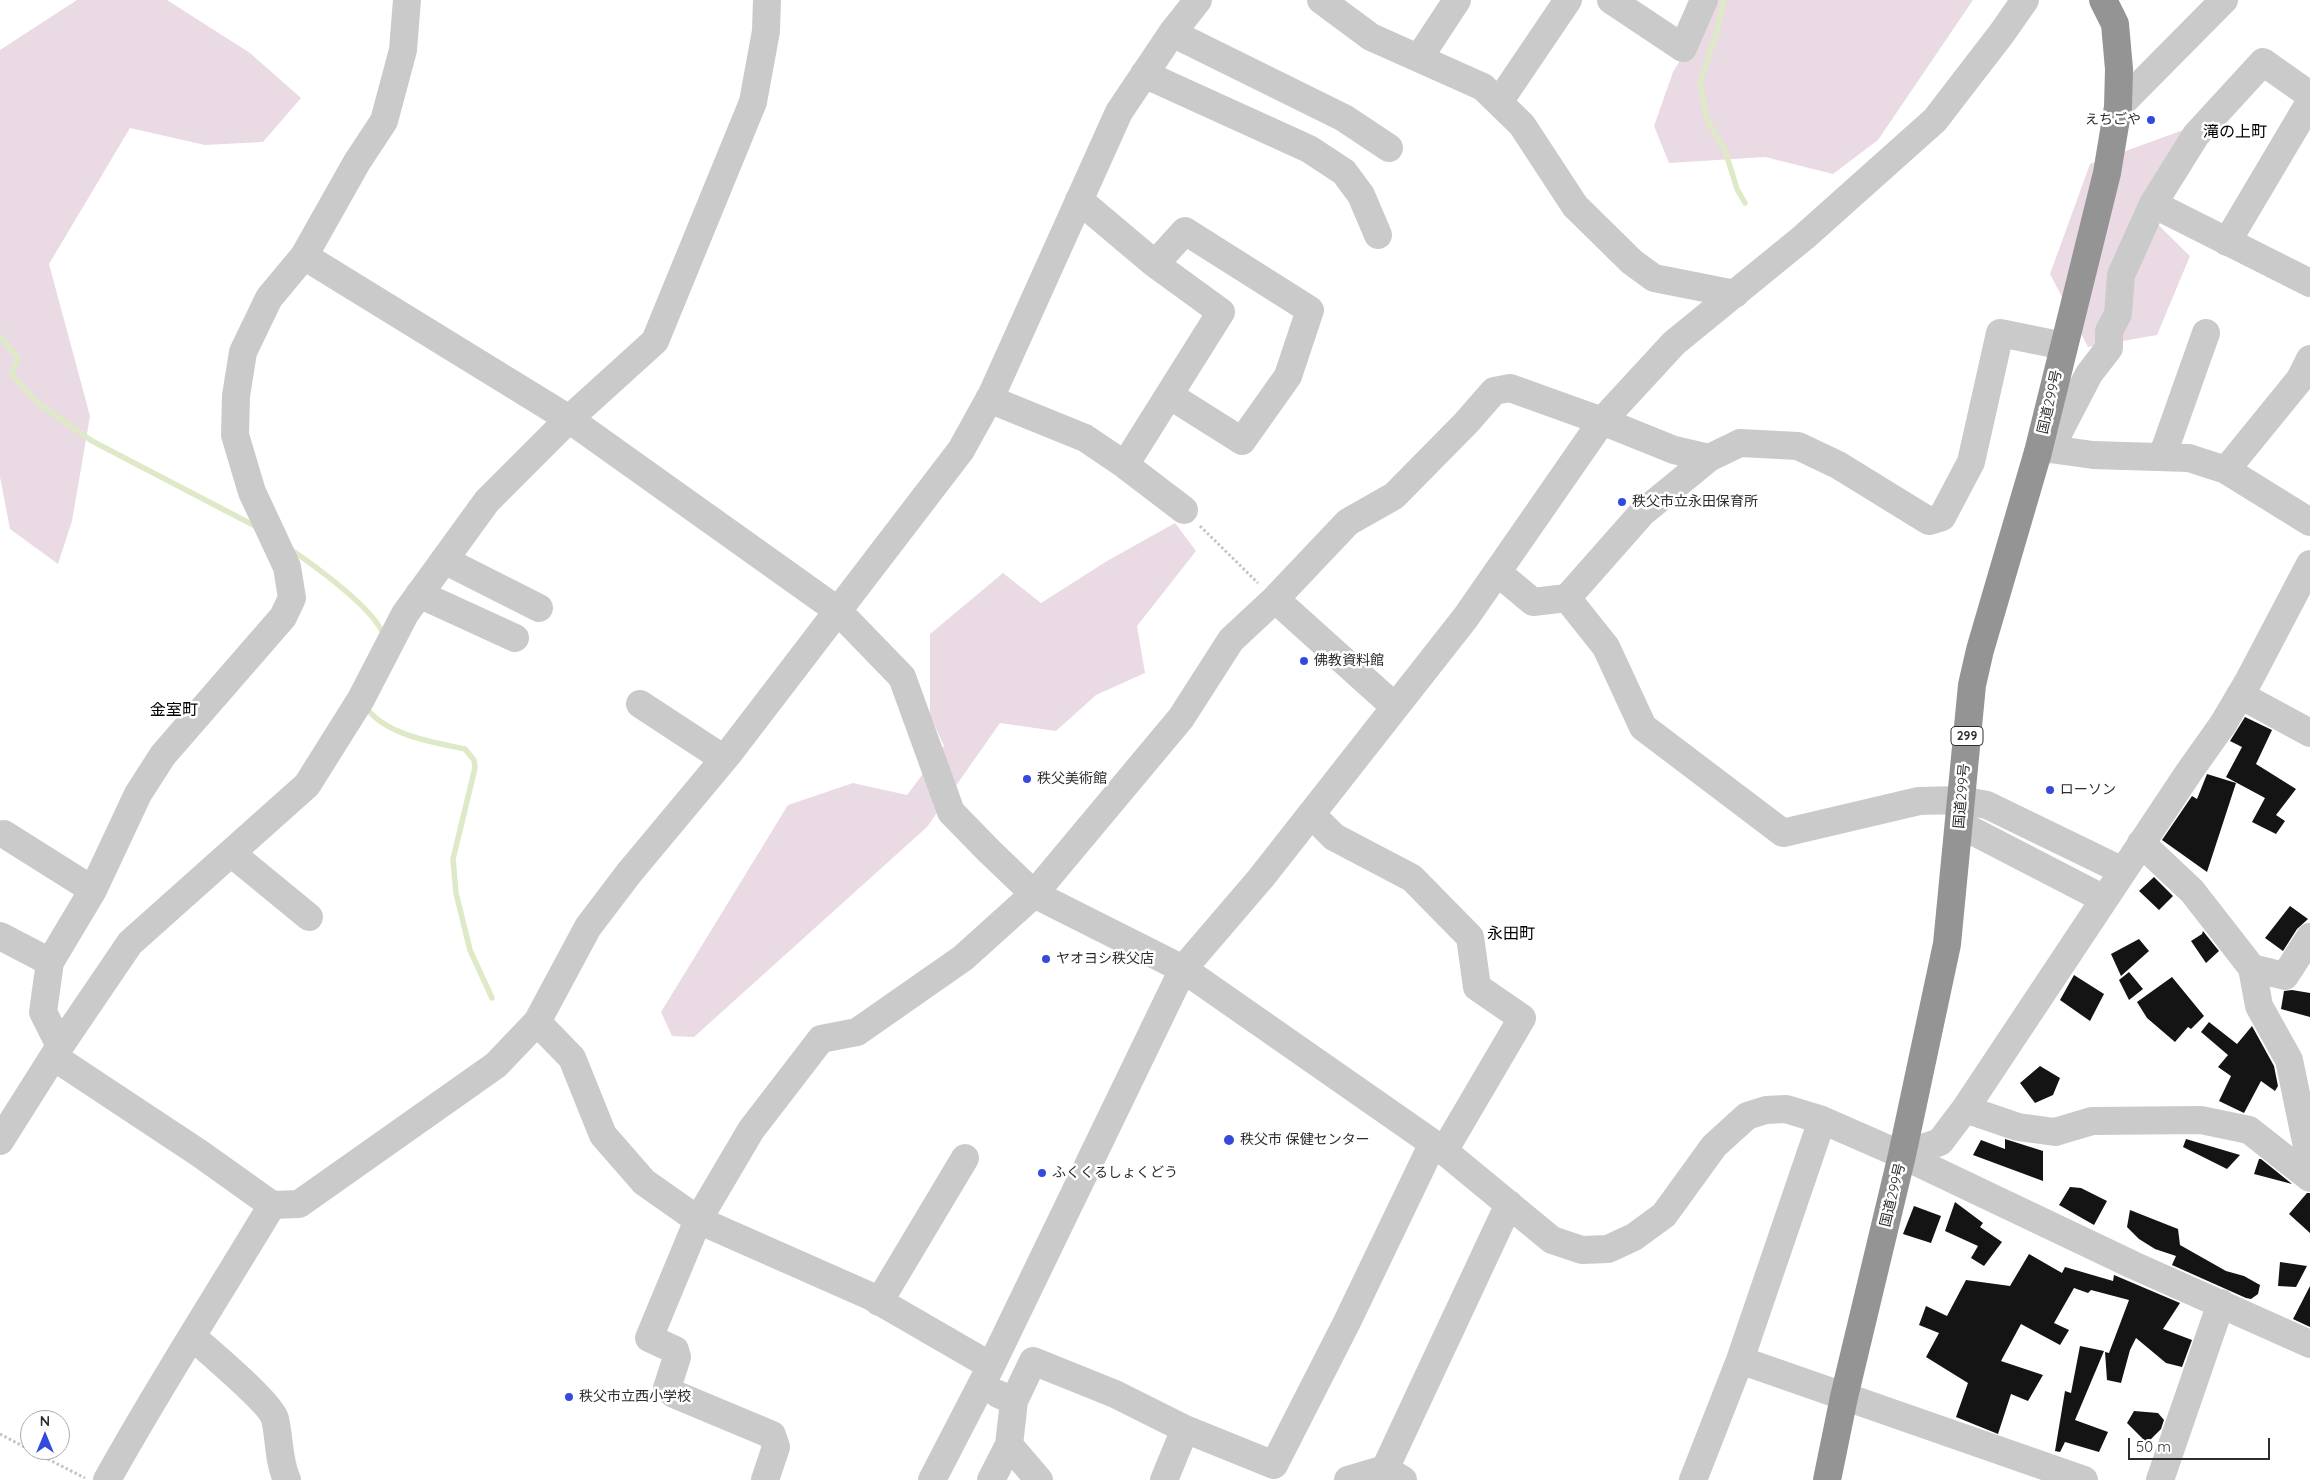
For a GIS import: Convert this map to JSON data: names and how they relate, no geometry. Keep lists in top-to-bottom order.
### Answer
{
  "streets": {
    "highway": ["国道299号", "299"]
  },
  "districts": ["滝の上町", "金室町", "永田町"],
  "places": [
    "えちごや",
    "秩父市立永田保育所",
    "佛教資料館",
    "秩父美術館",
    "ローソン",
    "ヤオヨシ秩父店",
    "秩父市 保健センター",
    "ふくくるしょくどう",
    "秩父市立西小学校"
  ],
  "scale_bar": "50 m",
  "north": "top"
}
